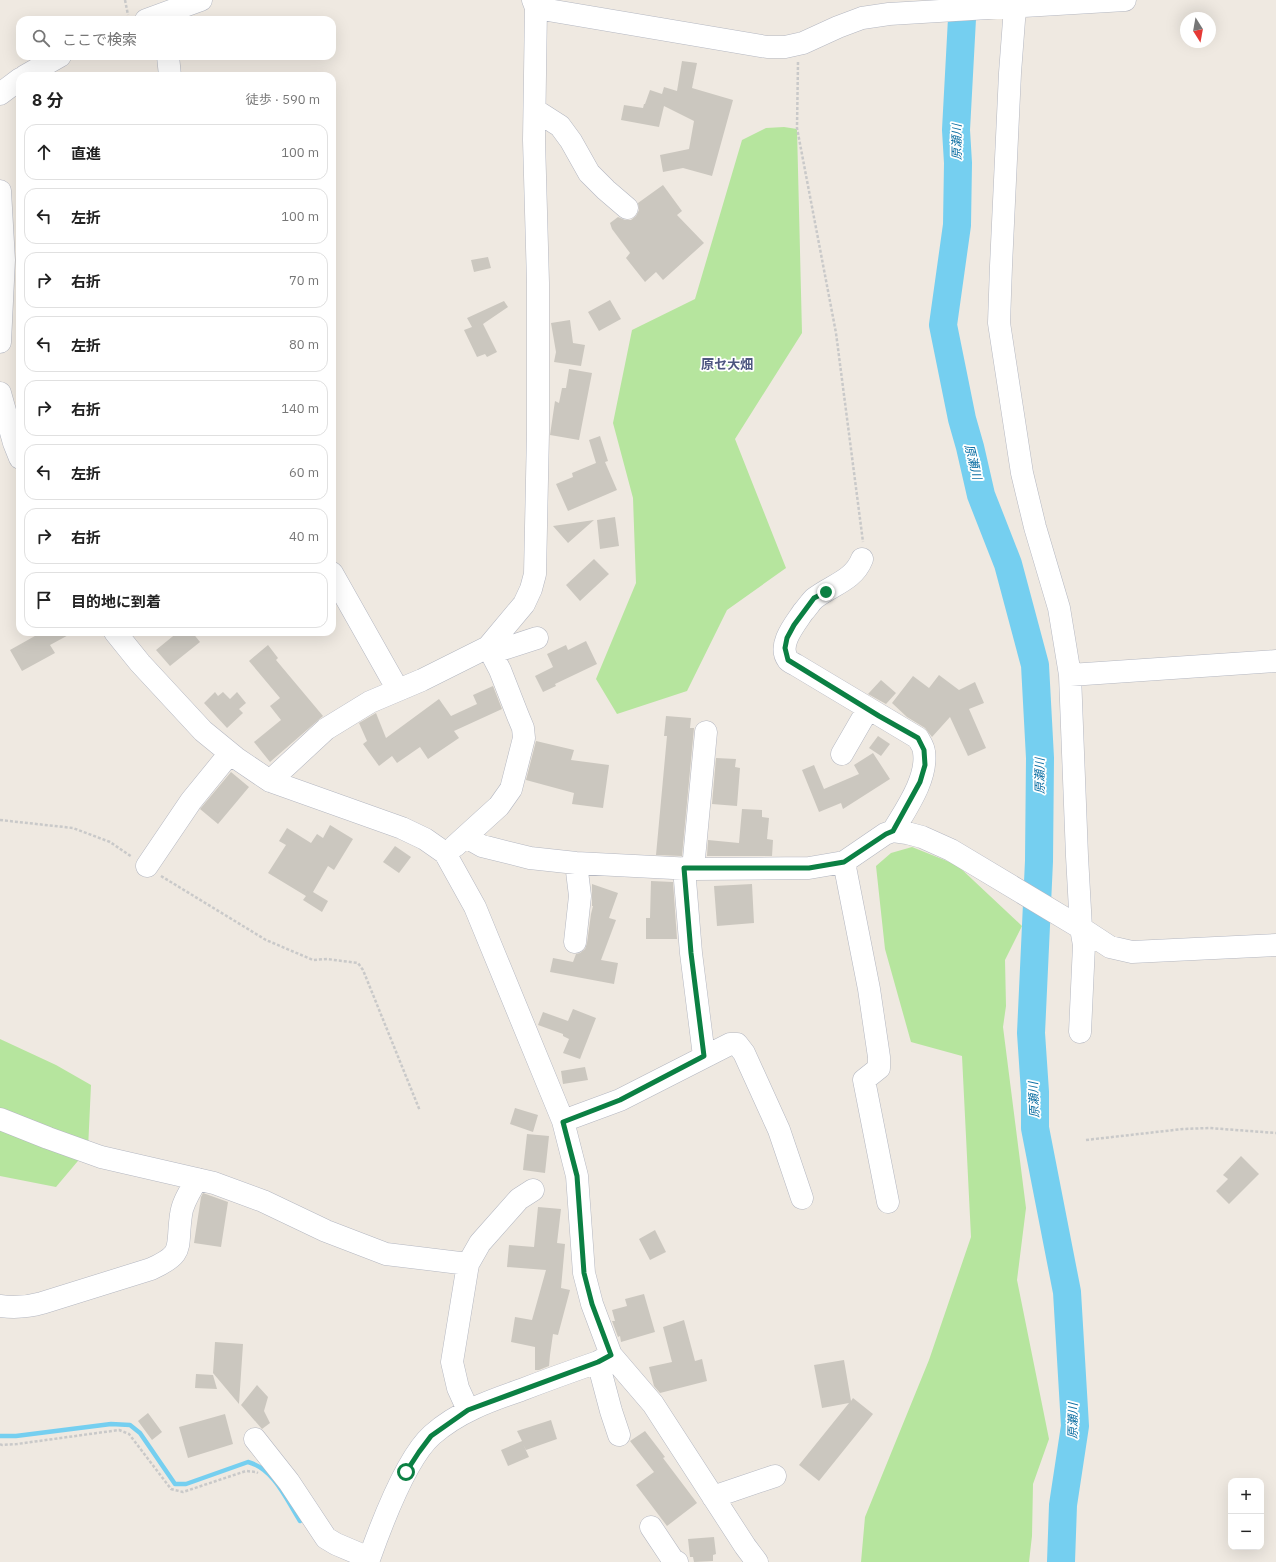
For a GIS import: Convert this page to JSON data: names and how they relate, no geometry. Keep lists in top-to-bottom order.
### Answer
{
  "districts": ["原セ大畑"],
  "water": ["原瀬川"],
  "north": "bottom",
  "page": {
    "search": "ここで検索",
    "heading": ["8 分", "徒歩 · 590 m"],
    "list": [
      ["直進", "100 m"],
      ["左折", "100 m"],
      ["右折", "70 m"],
      ["左折", "80 m"],
      ["右折", "140 m"],
      ["左折", "60 m"],
      ["右折", "40 m"],
      "目的地に到着"
    ],
    "map_buttons": ["+", "−"]
  }
}
